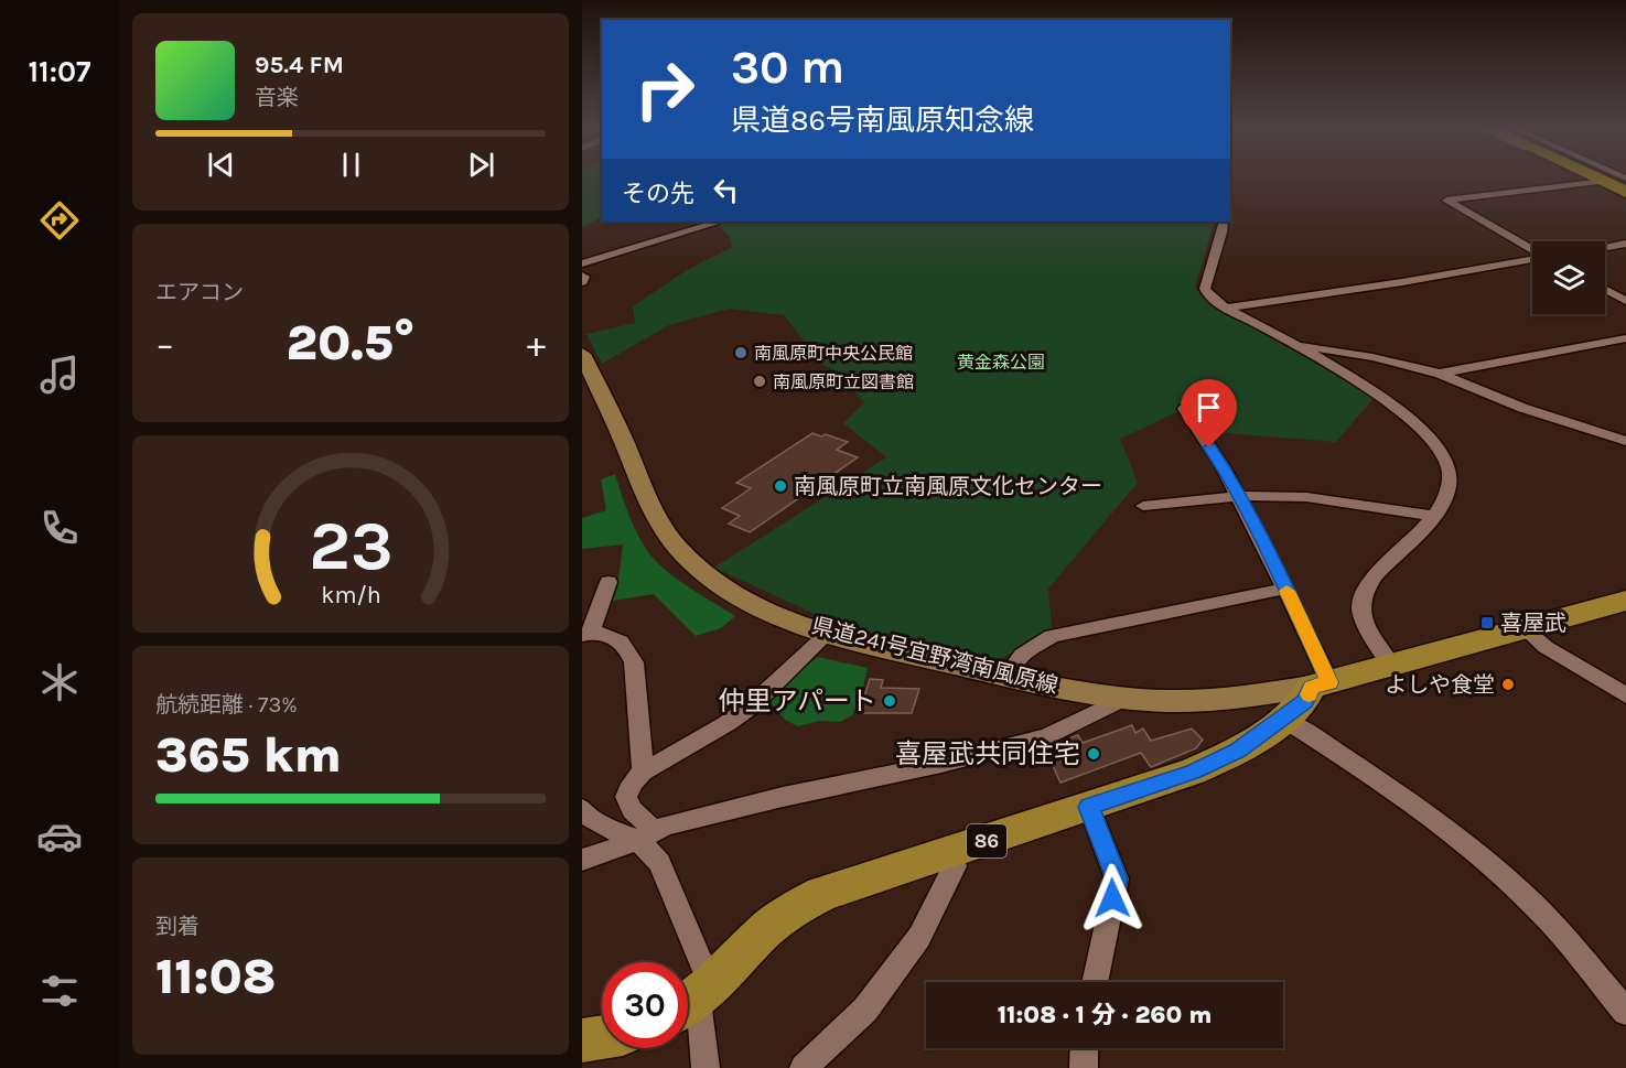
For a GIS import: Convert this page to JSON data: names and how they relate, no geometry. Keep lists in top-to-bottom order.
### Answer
{
  "streets": {
    "main road": ["県道241号宜野湾南風原線", "86"]
  },
  "crossings": [
    ["県道241号宜野湾南風原線", "86"]
  ],
  "parks": ["黄金森公園"],
  "places": {
    "other": [
      "南風原町中央公民館",
      "南風原町立図書館",
      "南風原町立南風原文化センター",
      "よしや食堂",
      "仲里アパート",
      "喜屋武共同住宅"
    ],
    "transit": ["喜屋武"]
  },
  "page": {
    "tabs": "11:07",
    "turn": ["30 m", "県道86号南風原知念線"],
    "song": ["95.4 FM", "音楽"],
    "then": "その先",
    "tile": [
      "エアコン",
      ["航続距離 · 73%", "365 km"],
      ["到着", "11:08"]
    ],
    "heat": ["−", "20.5°", "+"],
    "limit": "30",
    "trip": "11:08 · 1 分 · 260 m",
    "gauge": ["23", "km/h"]
  }
}
